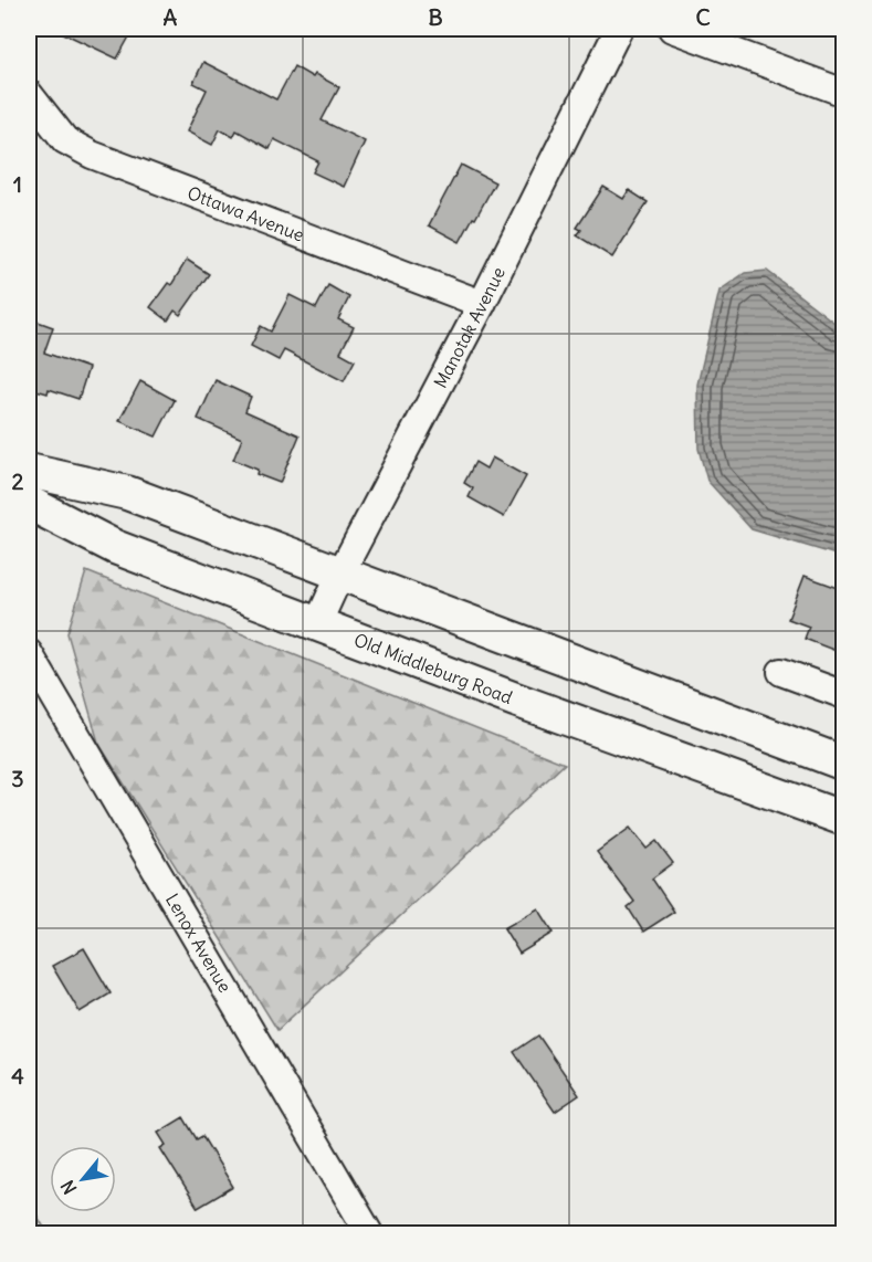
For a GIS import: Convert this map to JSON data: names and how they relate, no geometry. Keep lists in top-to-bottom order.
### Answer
{
  "streets": {
    "main road": ["Old Middleburg Road"],
    "street": ["Ottawa Avenue", "Manotak Avenue", "Lenox Avenue"]
  },
  "crossings": [
    ["Ottawa Avenue", "Manotak Avenue"],
    ["Manotak Avenue", "Old Middleburg Road"]
  ],
  "north": "bottom left",
  "grid": {
    "columns": ["A", "B", "C"],
    "rows": [
      "1",
      "2",
      "3",
      "4"
    ]
  }
}
